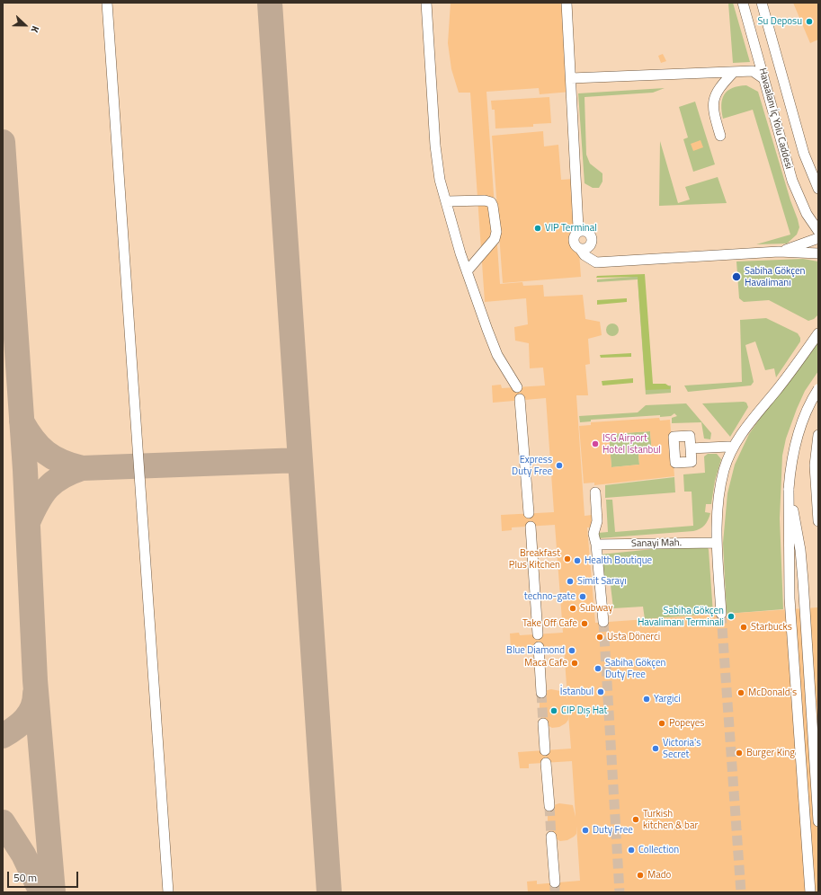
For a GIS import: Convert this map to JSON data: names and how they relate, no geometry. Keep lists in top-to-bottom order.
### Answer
{
  "streets": {
    "street": ["Havaalanı İç Yolu Caddesi", "Sanayi Mah."]
  },
  "places": [
    "Su Deposu",
    "VIP Terminal",
    "Sabiha Gökçen Havalimanı",
    "ISG Airport Hotel Istanbul",
    "Express Duty Free",
    "Breakfast Plus Kitchen",
    "Health Boutique",
    "Simit Sarayı",
    "techno-gate",
    "Subway",
    "Sabiha Gökçen Havalimanı Terminali",
    "Take Off Cafe",
    "Starbucks",
    "Usta Dönerci",
    "Blue Diamond",
    "Maca Cafe",
    "Sabiha Gökçen Duty Free",
    "İstanbul",
    "McDonald's",
    "Yargici",
    "CIP Dış Hat",
    "Popeyes",
    "Victoria's Secret",
    "Burger King",
    "Turkish kitchen & bar",
    "Duty Free",
    "Collection",
    "Mado"
  ],
  "scale_bar": "50 m",
  "north": "right"
}
